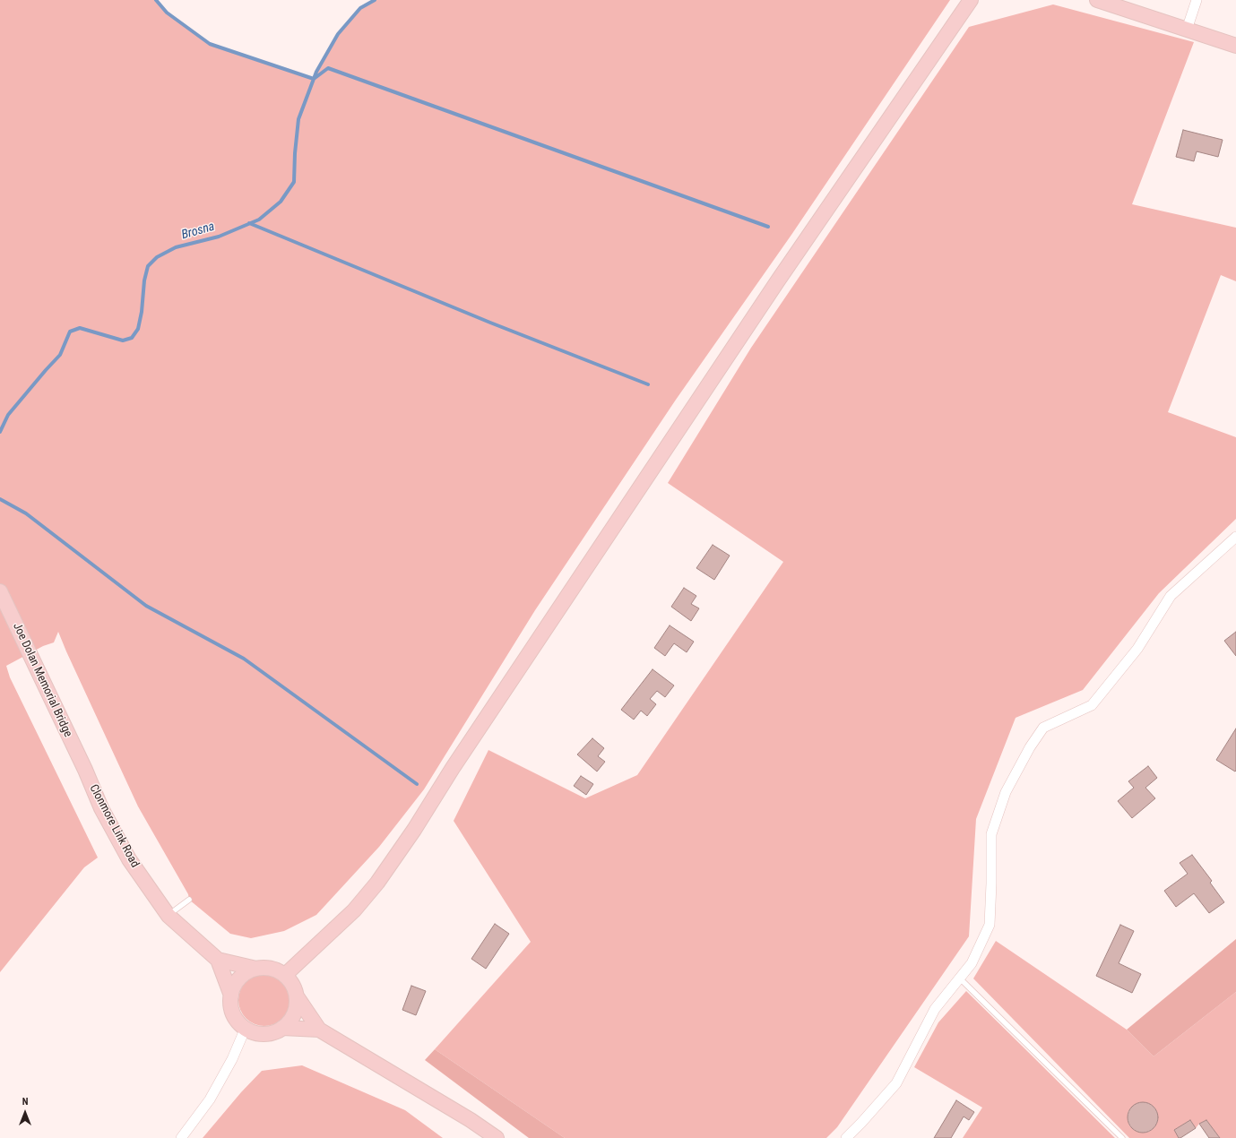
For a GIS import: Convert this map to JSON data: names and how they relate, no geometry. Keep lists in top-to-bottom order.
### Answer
{
  "streets": {
    "street": ["Joe Dolan Memorial Bridge", "Clonmore Link Road"]
  },
  "crossings": [
    ["Joe Dolan Memorial Bridge", "Clonmore Link Road"]
  ],
  "water": ["Brosna"],
  "north": "top"
}
